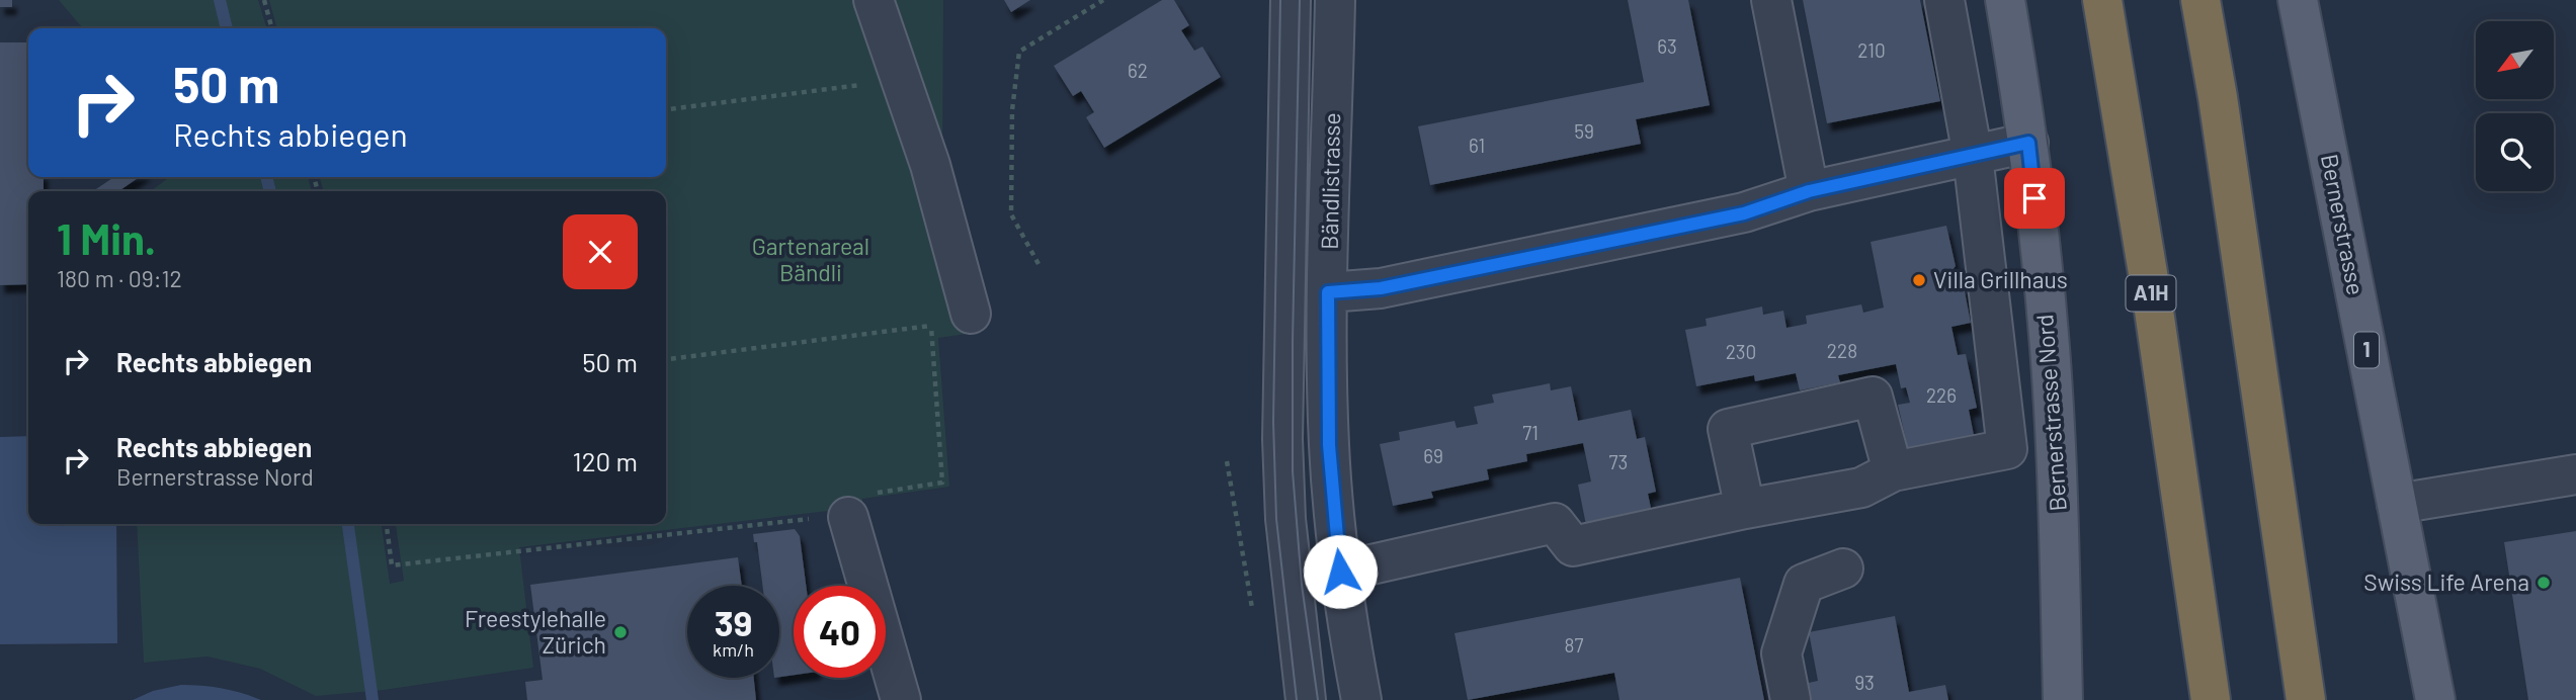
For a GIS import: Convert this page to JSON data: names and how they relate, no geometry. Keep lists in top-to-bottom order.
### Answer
{
  "streets": {
    "highway": ["A1H"],
    "main road": ["Bernerstrasse", "1", "Bernerstrasse Nord"],
    "street": ["Bändlistrasse"]
  },
  "parks": ["Gartenareal Bändli"],
  "places": ["Villa Grillhaus", "Swiss Life Arena", "Freestylehalle Zürich"],
  "house_numbers": [
    "63",
    "210",
    "62",
    "59",
    "61",
    "228",
    "230",
    "226",
    "71",
    "69",
    "73",
    "87",
    "93"
  ],
  "north": "bottom left",
  "page": {
    "turn": ["50 m", "Rechts abbiegen"],
    "heading": ["1 Min.", "180 m · 09:12"],
    "list": [
      {
        "name": "Rechts abbiegen",
        "value": "50 m"
      },
      {
        "name": "Rechts abbiegen",
        "note": "Bernerstrasse Nord",
        "value": "120 m"
      }
    ],
    "speed": "39 km/h",
    "limit": "40"
  }
}
